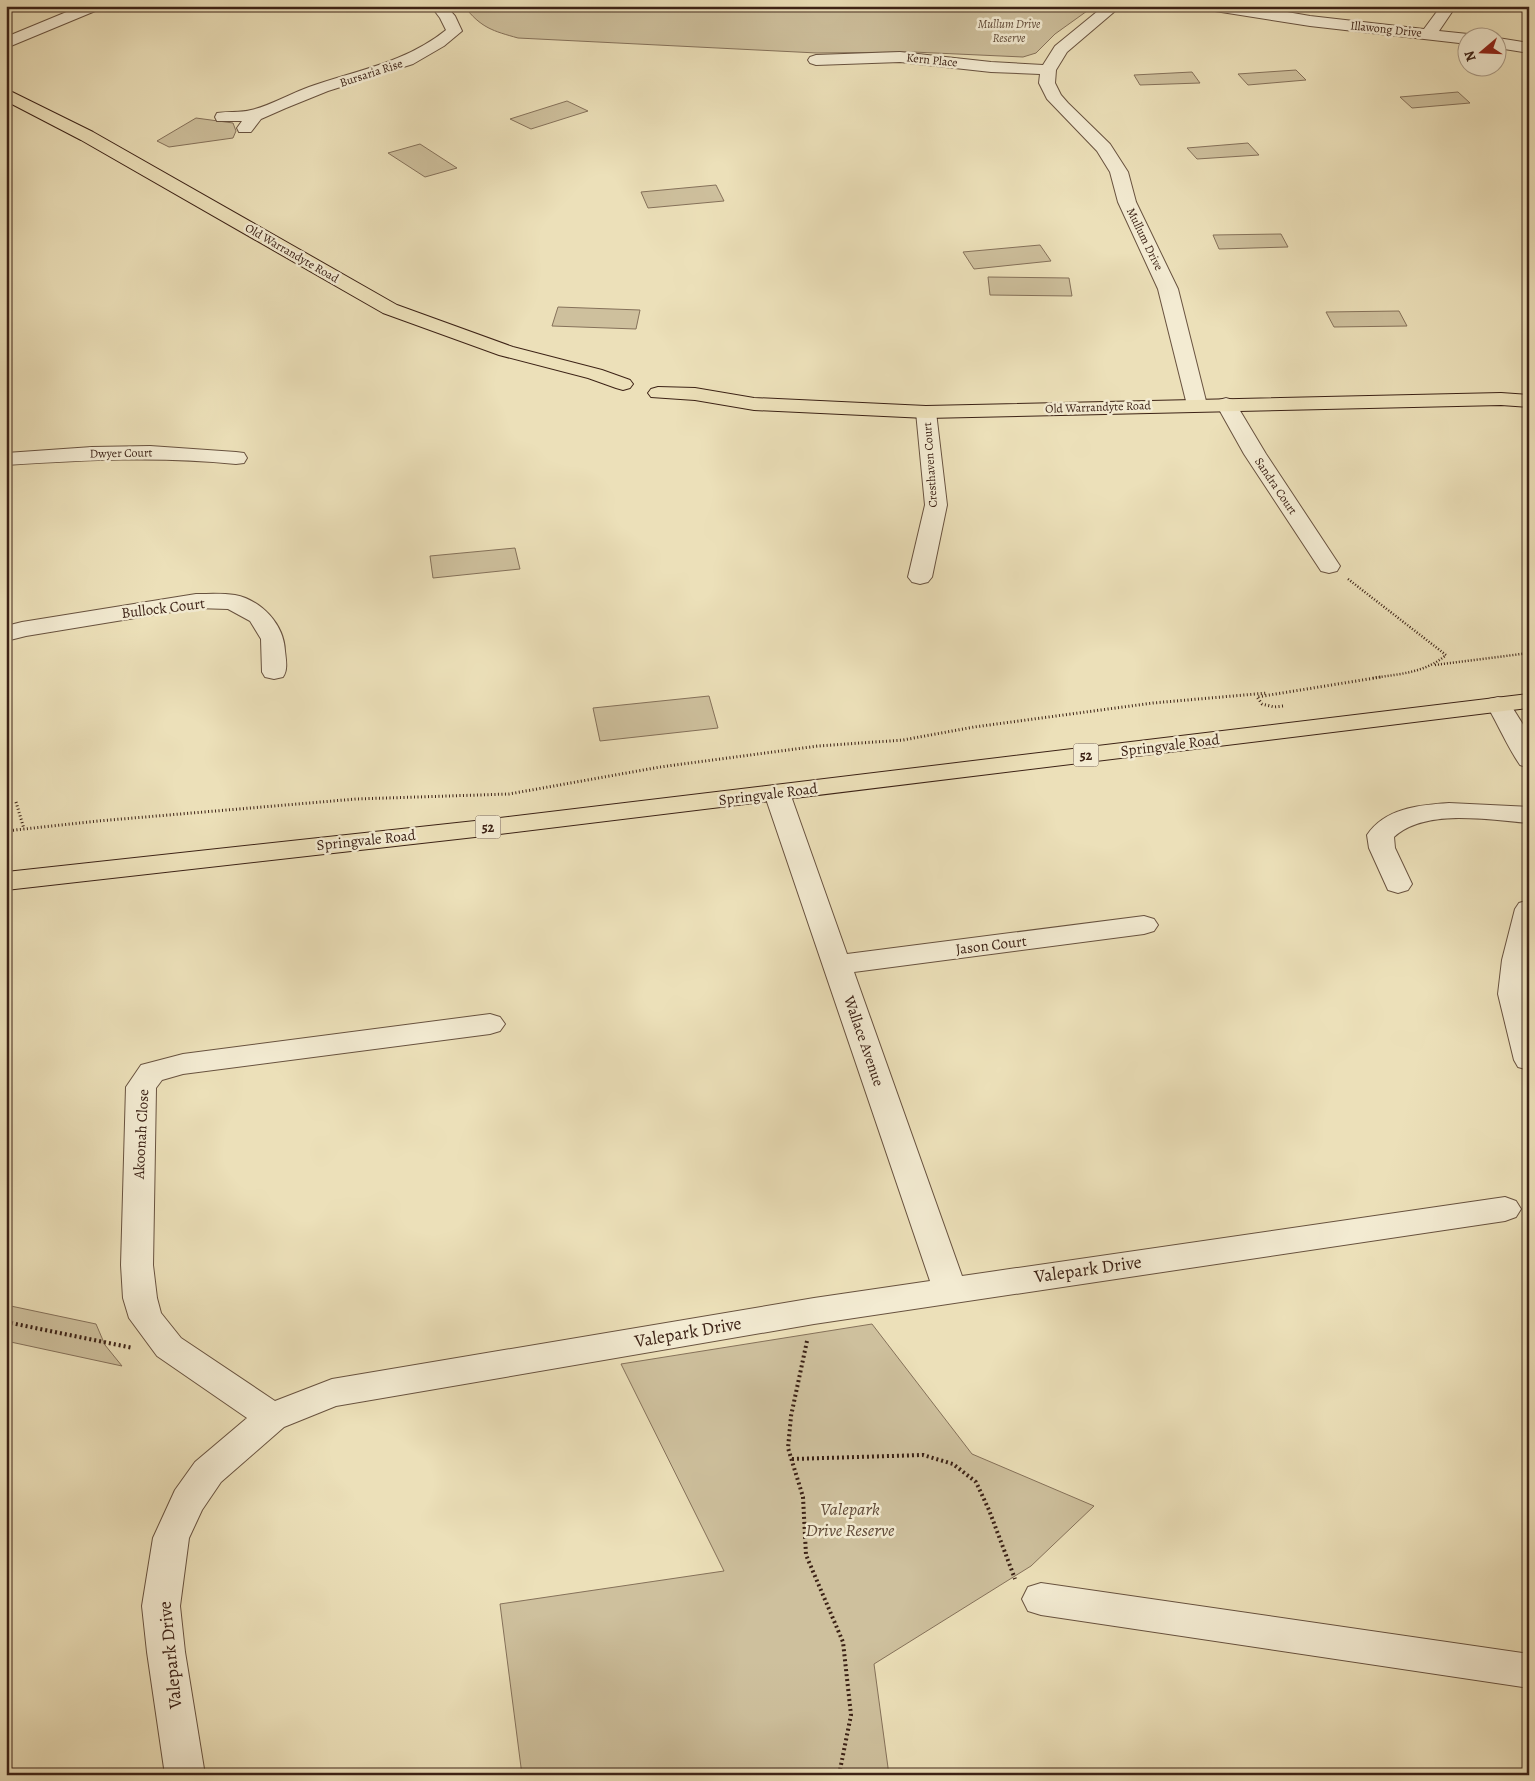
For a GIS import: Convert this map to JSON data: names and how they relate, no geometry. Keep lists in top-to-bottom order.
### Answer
{
  "streets": {
    "main road": ["Old Warrandyte Road", "Springvale Road", "52"],
    "street": [
      "Illawong Drive",
      "Kern Place",
      "Bursaria Rise",
      "Mullum Drive",
      "Dwyer Court",
      "Cresthaven Court",
      "Sandra Court",
      "Bullock Court",
      "Jason Court",
      "Wallace Avenue",
      "Akoonah Close",
      "Valepark Drive"
    ]
  },
  "crossings": [
    ["Kern Place", "Mullum Drive"],
    ["Mullum Drive", "Old Warrandyte Road"],
    ["Old Warrandyte Road", "Cresthaven Court"],
    ["Old Warrandyte Road", "Sandra Court"],
    ["Springvale Road", "Wallace Avenue"],
    ["Jason Court", "Wallace Avenue"],
    ["Wallace Avenue", "Valepark Drive"],
    ["Akoonah Close", "Valepark Drive"]
  ],
  "parks": ["Mullum Drive Reserve", "Valepark Drive Reserve"],
  "north": "left"
}
